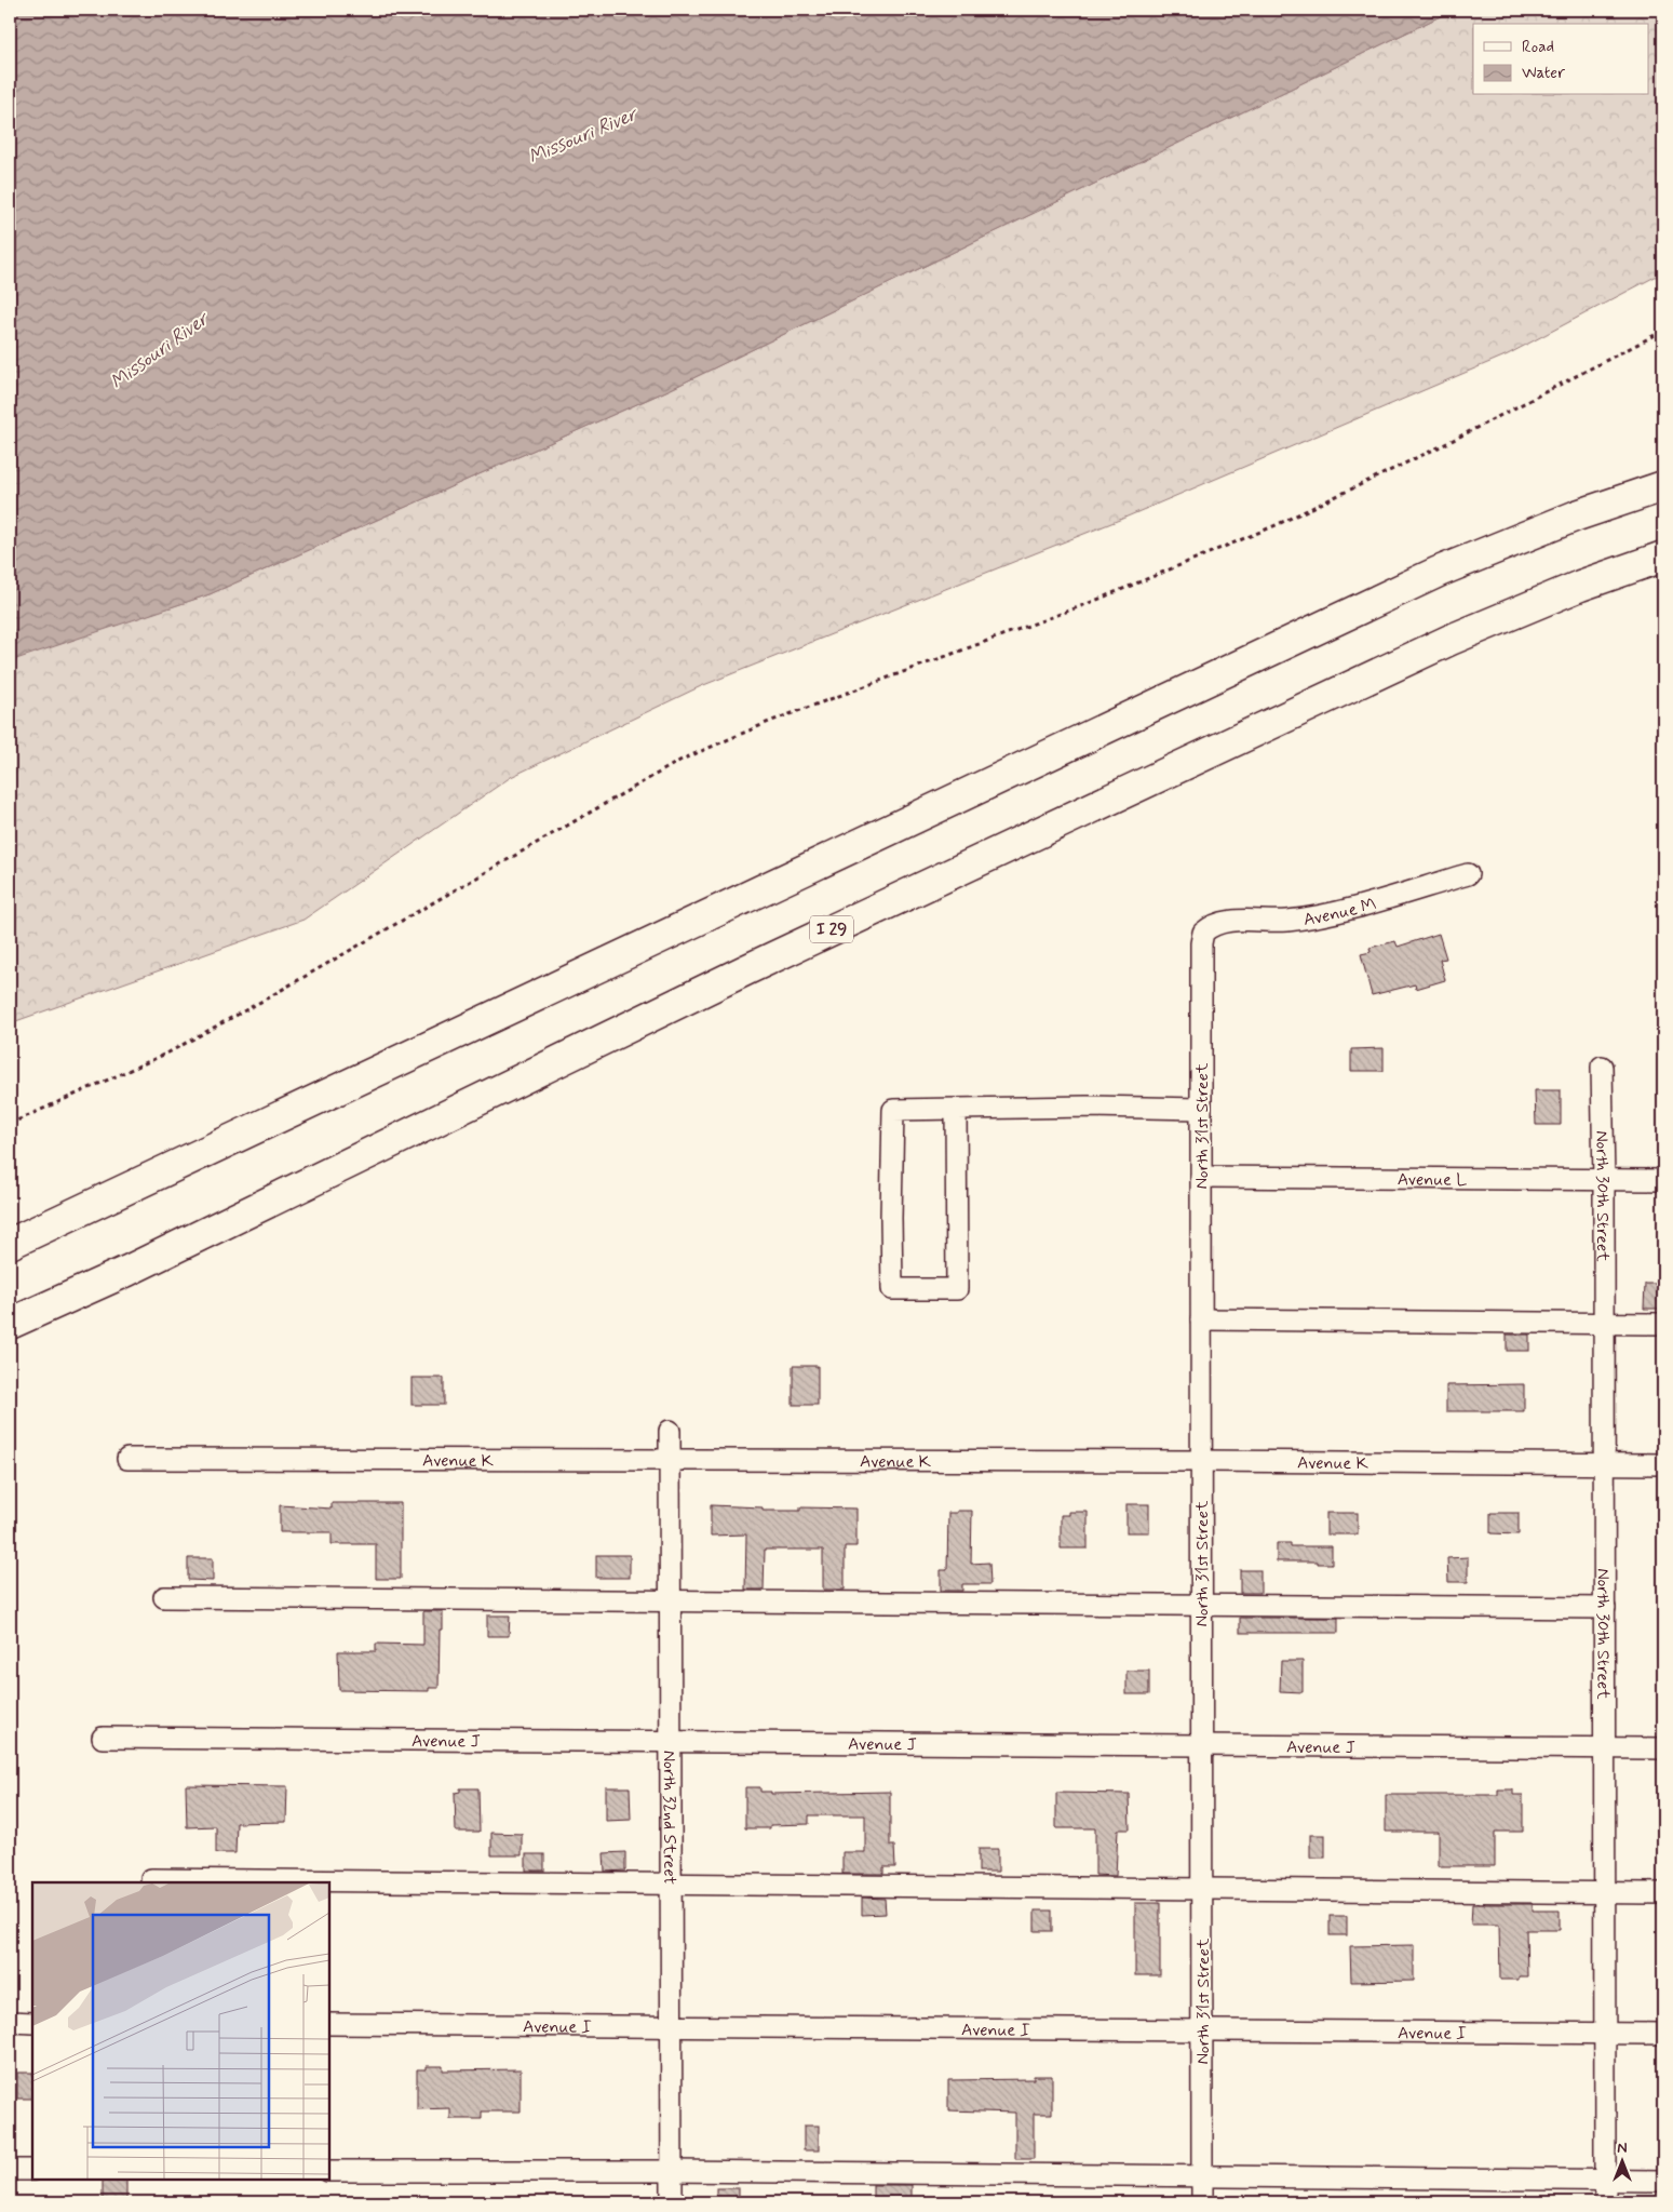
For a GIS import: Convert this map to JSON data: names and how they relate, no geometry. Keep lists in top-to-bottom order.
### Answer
{
  "streets": {
    "highway": ["I 29"],
    "street": [
      "Avenue M",
      "North 31st Street",
      "Avenue L",
      "North 30th Street",
      "Avenue K",
      "Avenue J",
      "North 32nd Street",
      "Avenue I"
    ]
  },
  "crossings": [
    ["Avenue M", "North 31st Street"],
    ["North 31st Street", "Avenue L"],
    ["North 31st Street", "Avenue K"],
    ["North 31st Street", "Avenue J"],
    ["North 31st Street", "Avenue I"],
    ["Avenue L", "North 30th Street"],
    ["North 30th Street", "Avenue K"],
    ["North 30th Street", "Avenue J"],
    ["North 30th Street", "Avenue I"],
    ["Avenue K", "North 32nd Street"],
    ["Avenue J", "North 32nd Street"],
    ["North 32nd Street", "Avenue I"]
  ],
  "water": ["Missouri River"],
  "legend": ["Road", "Water"],
  "north": "top"
}
